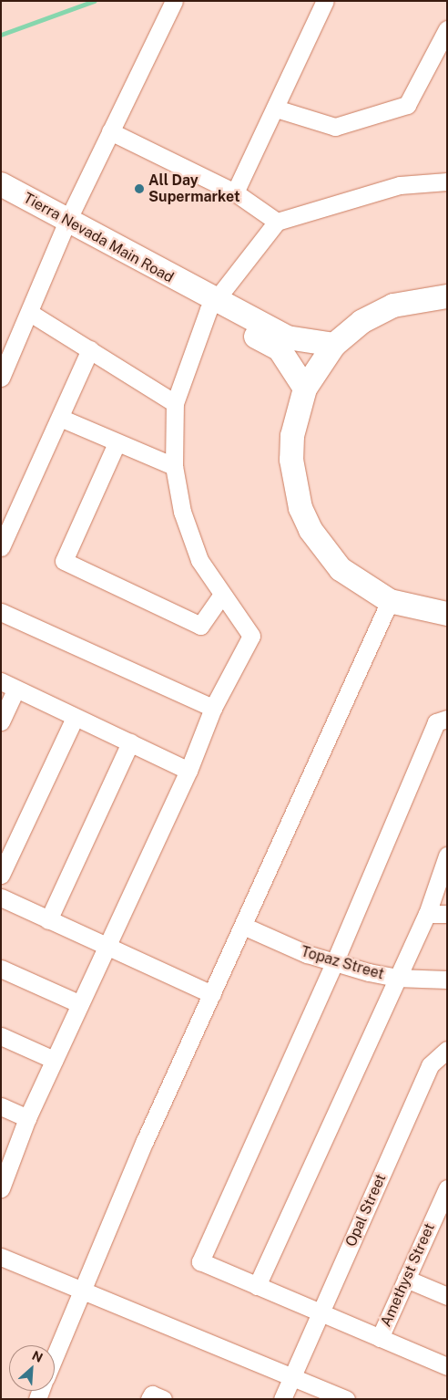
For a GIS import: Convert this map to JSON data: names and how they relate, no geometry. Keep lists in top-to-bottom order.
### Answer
{
  "streets": {
    "street": [
      "Tierra Nevada Main Road",
      "Topaz Street",
      "Opal Street",
      "Amethyst Street"
    ]
  },
  "places": ["All Day Supermarket"],
  "north": "top right"
}
